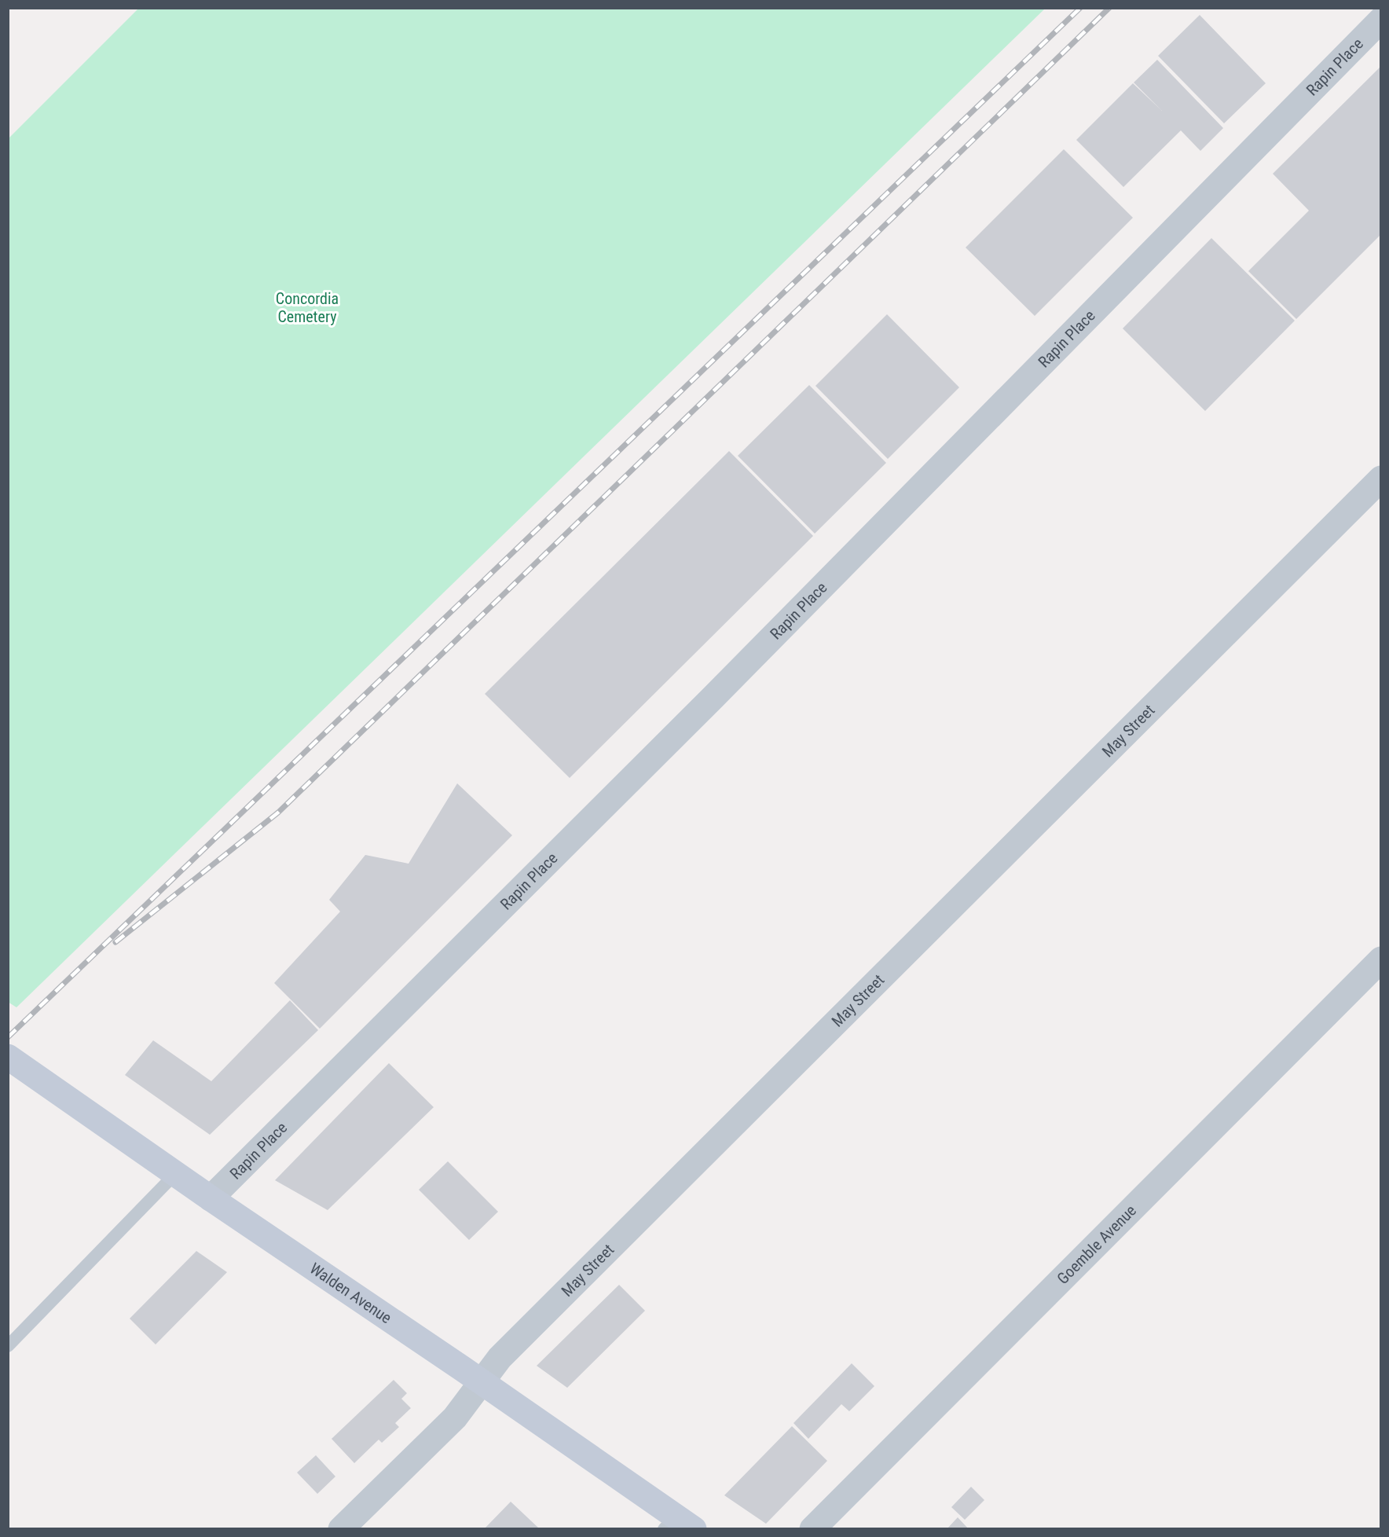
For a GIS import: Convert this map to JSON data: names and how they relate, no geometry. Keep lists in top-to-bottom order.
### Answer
{
  "streets": {
    "main road": ["Walden Avenue"],
    "street": ["Rapin Place", "May Street", "Goemble Avenue"]
  },
  "crossings": [
    ["Rapin Place", "Walden Avenue"],
    ["May Street", "Walden Avenue"]
  ],
  "parks": ["Concordia Cemetery"]
}
